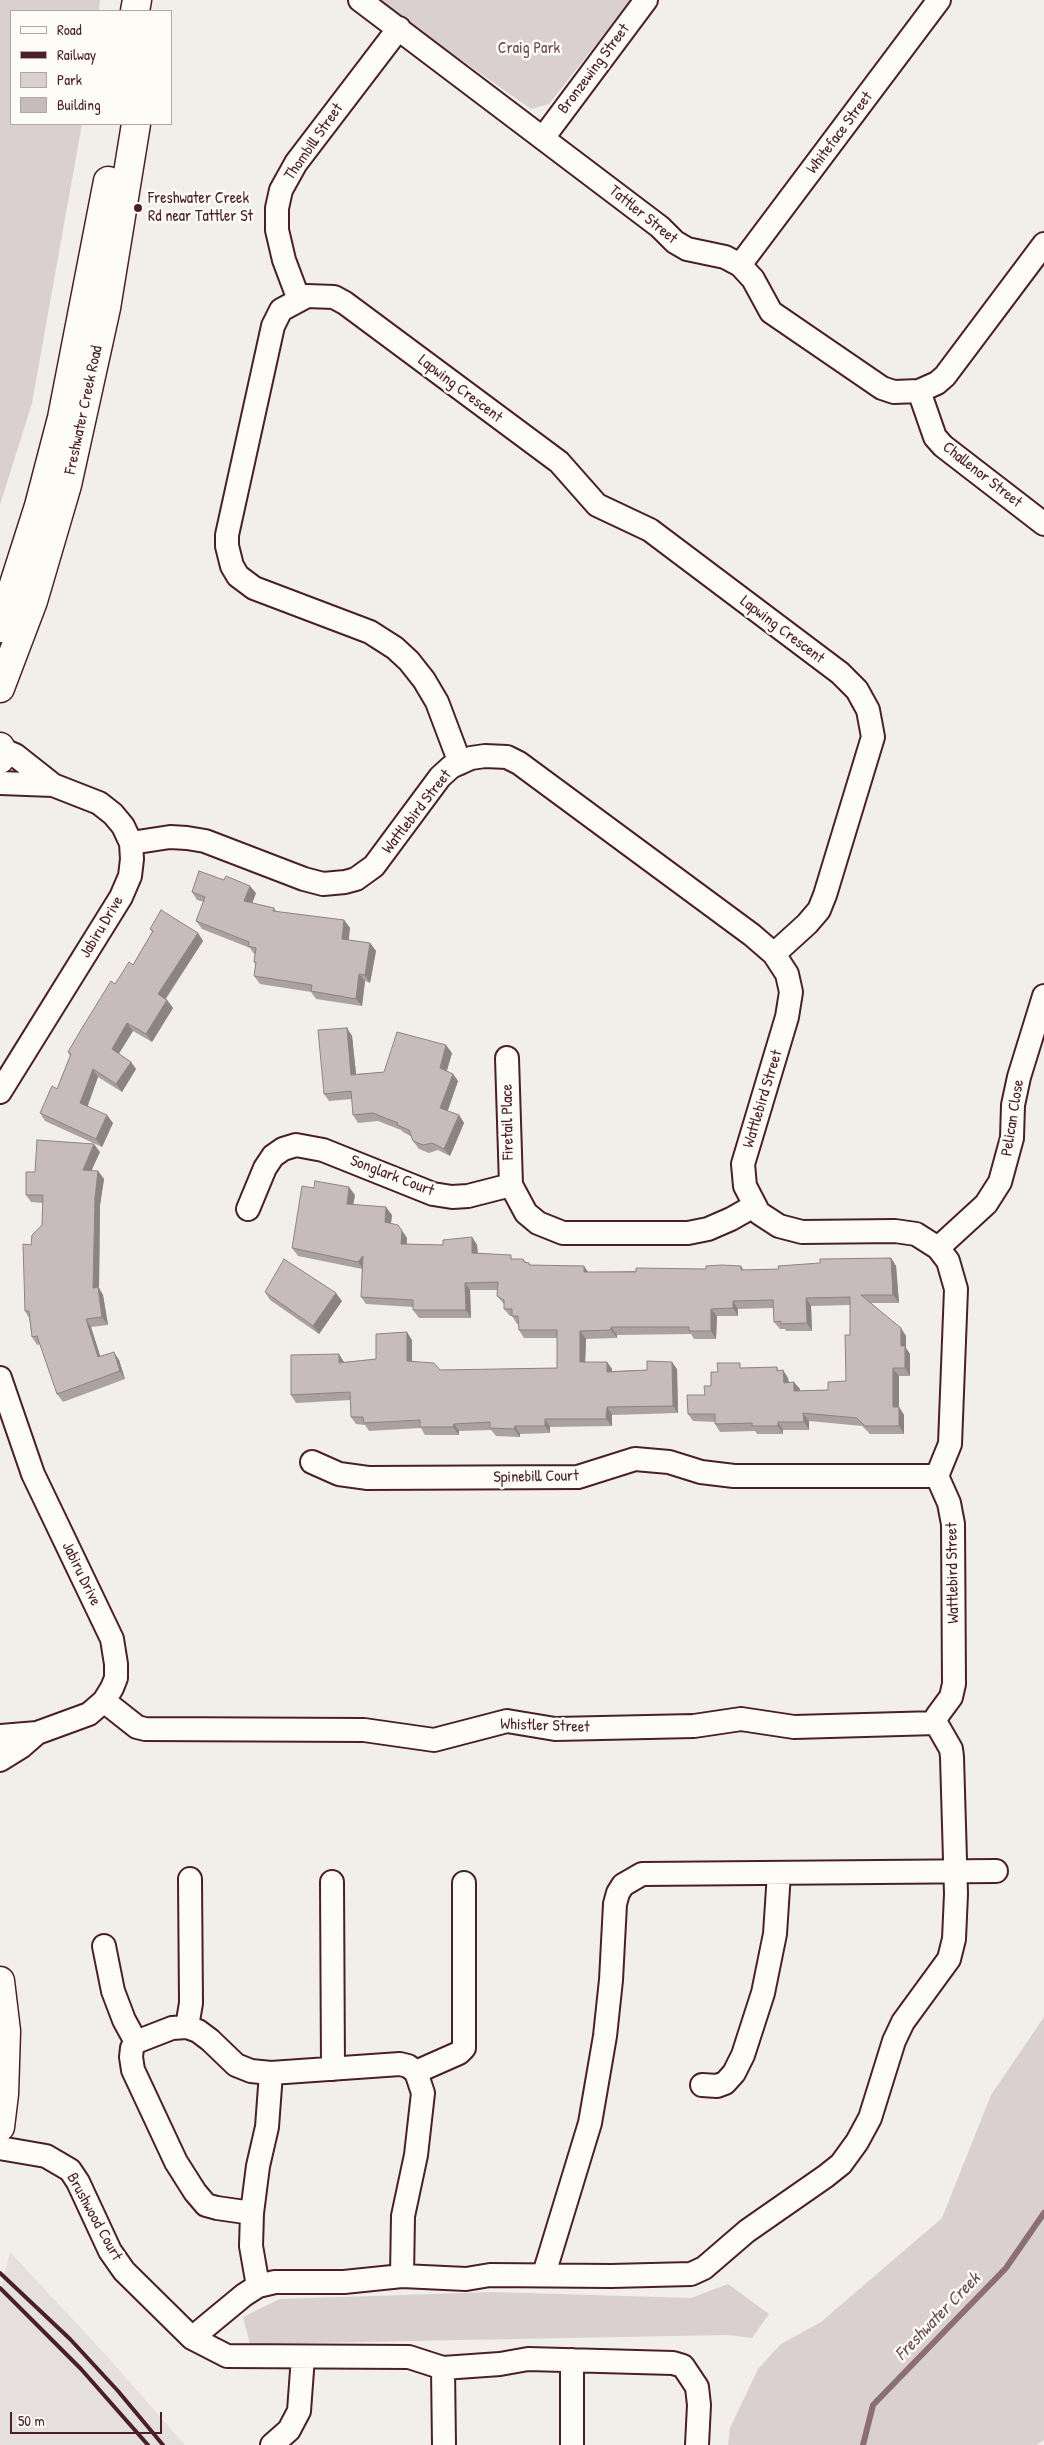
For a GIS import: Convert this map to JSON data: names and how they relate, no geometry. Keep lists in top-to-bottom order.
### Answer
{
  "streets": {
    "main road": ["Freshwater Creek Road"],
    "street": [
      "Bronzewing Street",
      "Whiteface Street",
      "Thombill Street",
      "Tattler Street",
      "Lapwing Crescent",
      "Challenor Street",
      "Wattlebird Street",
      "Jabiru Drive",
      "Pelican Close",
      "Firetail Place",
      "Songlark Court",
      "Spinebill Court",
      "Whistler Street",
      "Brushwood Court"
    ]
  },
  "crossings": [
    ["Bronzewing Street", "Tattler Street"],
    ["Whiteface Street", "Tattler Street"],
    ["Thombill Street", "Tattler Street"],
    ["Thombill Street", "Lapwing Crescent"],
    ["Tattler Street", "Challenor Street"],
    ["Lapwing Crescent", "Wattlebird Street"],
    ["Wattlebird Street", "Jabiru Drive"],
    ["Wattlebird Street", "Pelican Close"],
    ["Wattlebird Street", "Spinebill Court"],
    ["Wattlebird Street", "Whistler Street"],
    ["Jabiru Drive", "Whistler Street"],
    ["Firetail Place", "Songlark Court"]
  ],
  "water": ["Freshwater Creek"],
  "parks": ["Craig Park"],
  "places": ["Freshwater Creek Rd near Tattler St"],
  "legend": [
    "Road",
    "Railway",
    "Park",
    "Building"
  ],
  "scale_bar": "50 m"
}
